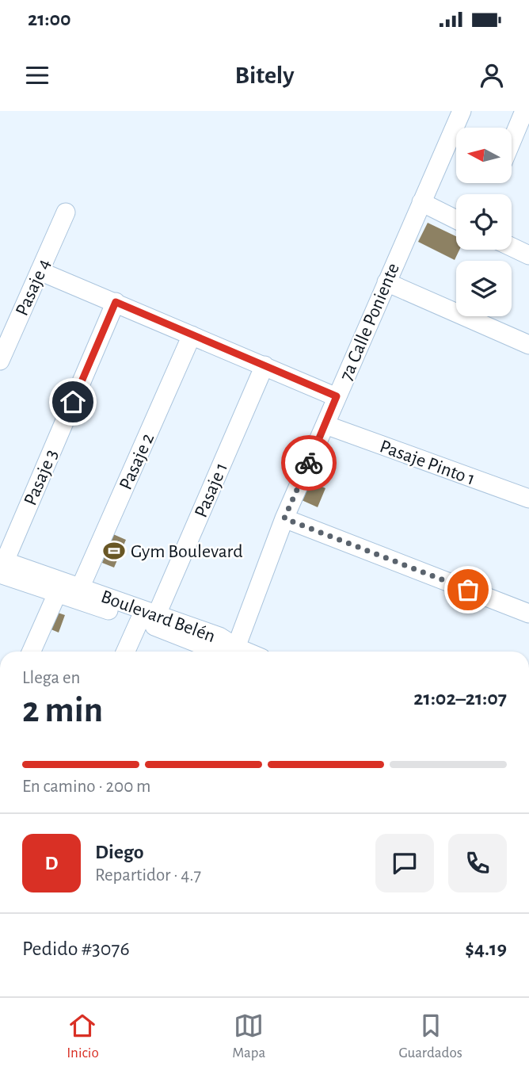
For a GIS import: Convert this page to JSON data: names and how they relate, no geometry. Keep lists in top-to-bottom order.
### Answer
{
  "streets": {
    "street": [
      "Pasaje 4",
      "7a Calle Poniente",
      "Pasaje 2",
      "Pasaje Pinto 1",
      "Pasaje 3",
      "Pasaje 1",
      "Boulevard Belén"
    ]
  },
  "crossings": [
    ["7a Calle Poniente", "Pasaje Pinto 1"],
    ["Pasaje 2", "Boulevard Belén"],
    ["Pasaje 3", "Boulevard Belén"],
    ["Pasaje 1", "Boulevard Belén"]
  ],
  "places": {
    "sports": ["Gym Boulevard"]
  },
  "north": "left",
  "page": {
    "status": "21:00",
    "header": "Bitely",
    "heading": ["2 min", "Llega en", "21:02–21:07"],
    "panel": [
      "Diego",
      "Repartidor · 4.7",
      "Pedido #3076",
      "$4.19"
    ],
    "bar": "En camino · 200 m",
    "round": "D",
    "tabs": ["Inicio", "Mapa", "Guardados"]
  }
}
